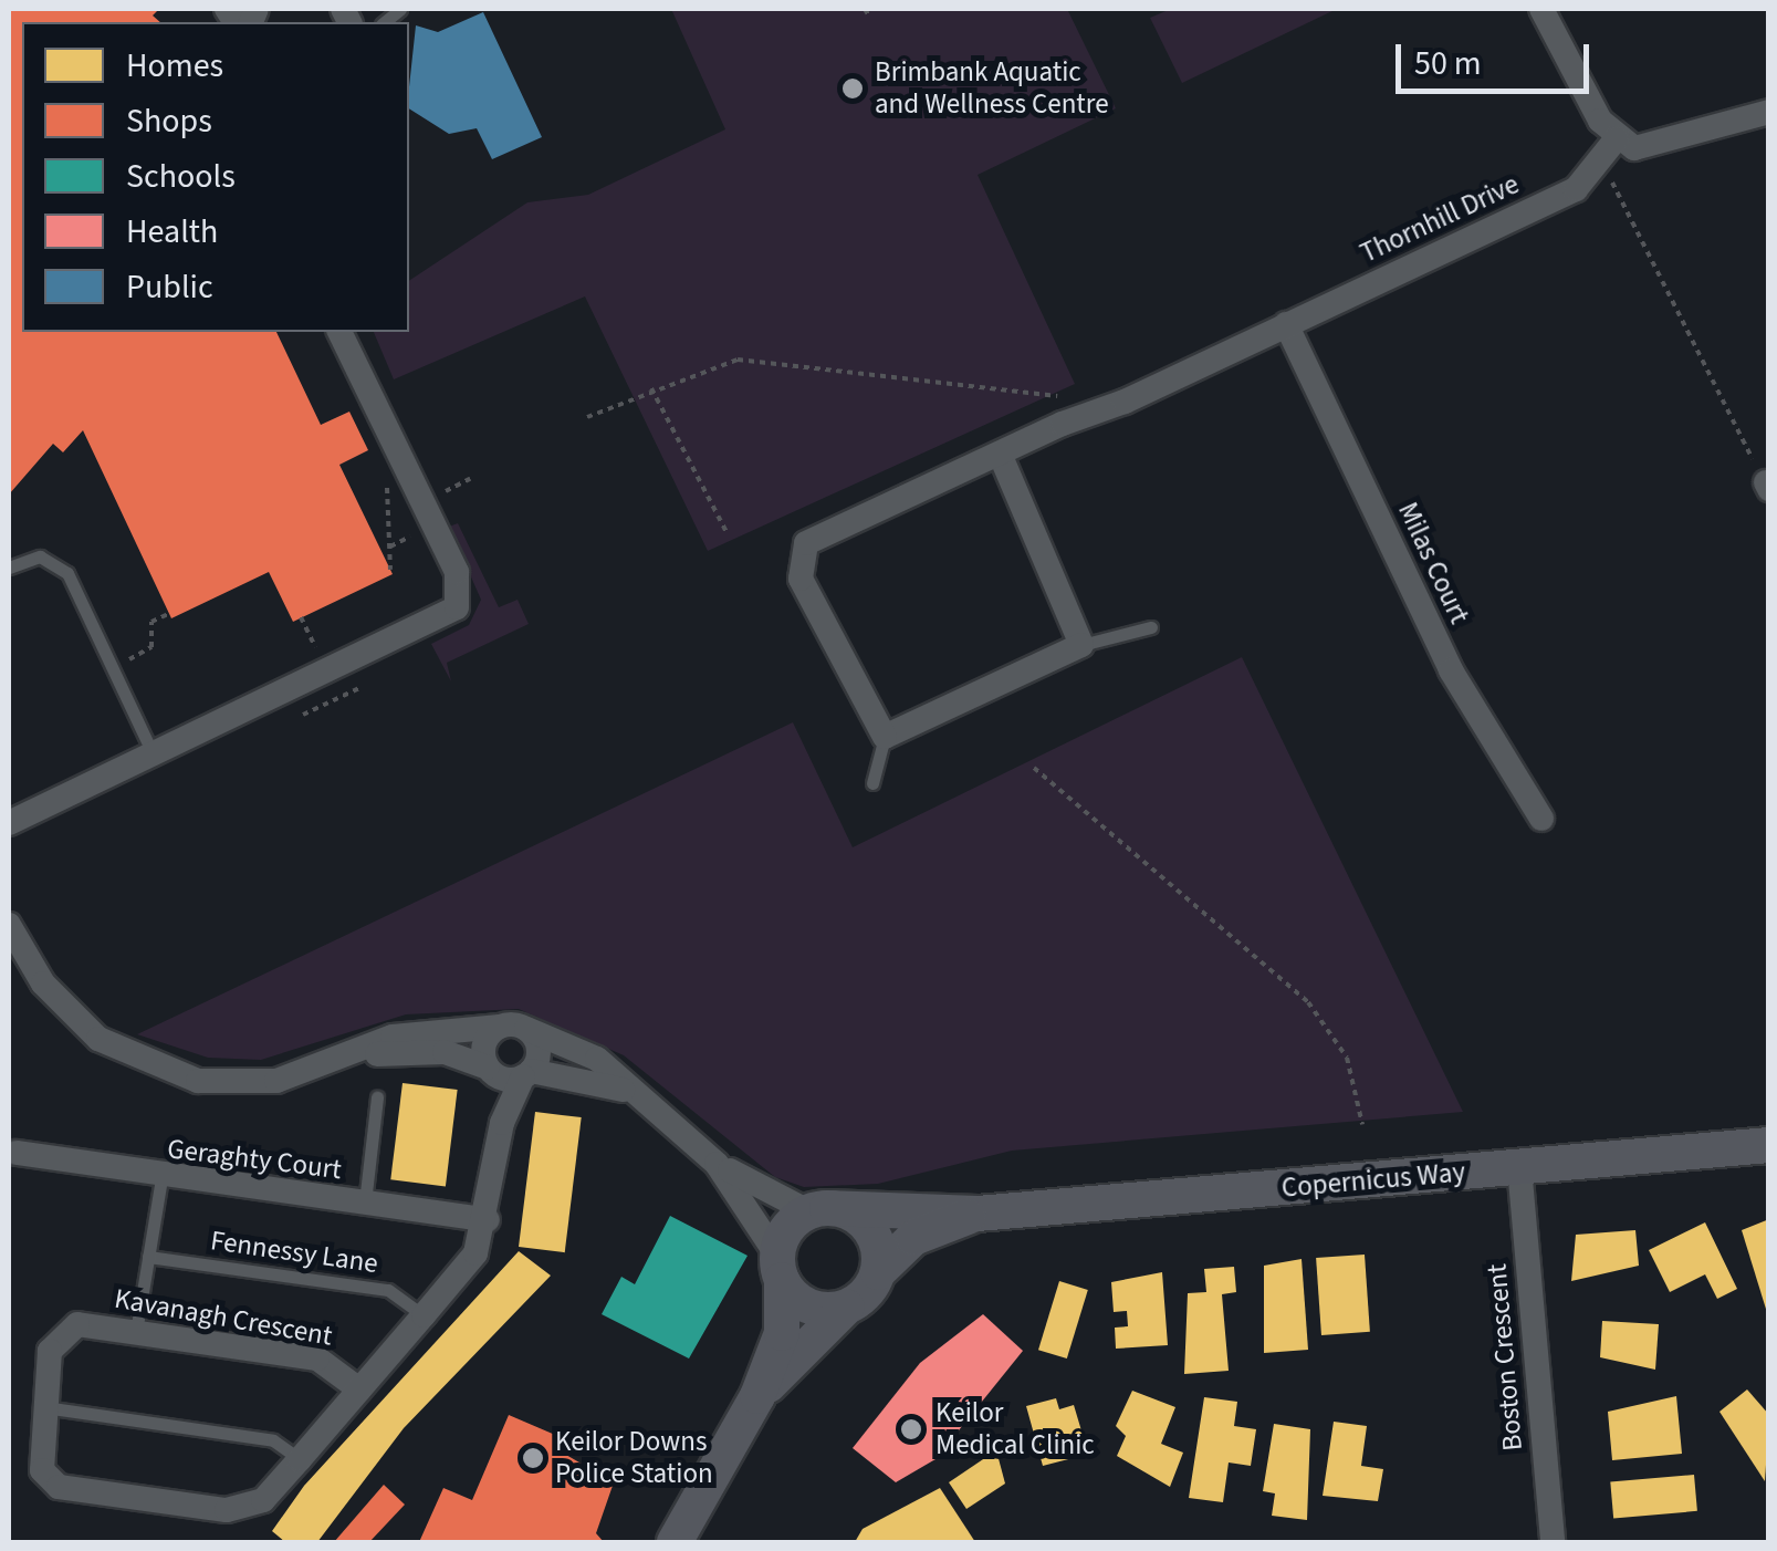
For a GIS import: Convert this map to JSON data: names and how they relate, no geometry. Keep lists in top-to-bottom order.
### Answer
{
  "streets": {
    "street": [
      "Thornhill Drive",
      "Milas Court",
      "Geraghty Court",
      "Copernicus Way",
      "Kavanagh Crescent",
      "Boston Crescent"
    ],
    "lane": ["Fennessy Lane"]
  },
  "crossings": [
    ["Thornhill Drive", "Milas Court"],
    ["Geraghty Court", "Kavanagh Crescent"],
    ["Copernicus Way", "Boston Crescent"],
    ["Fennessy Lane", "Kavanagh Crescent"]
  ],
  "places": ["Brimbank Aquatic and Wellness Centre", "Keilor Medical Clinic", "Keilor Downs Police Station"],
  "legend": [
    "Homes",
    "Shops",
    "Schools",
    "Health",
    "Public"
  ],
  "scale_bar": "50 m"
}
